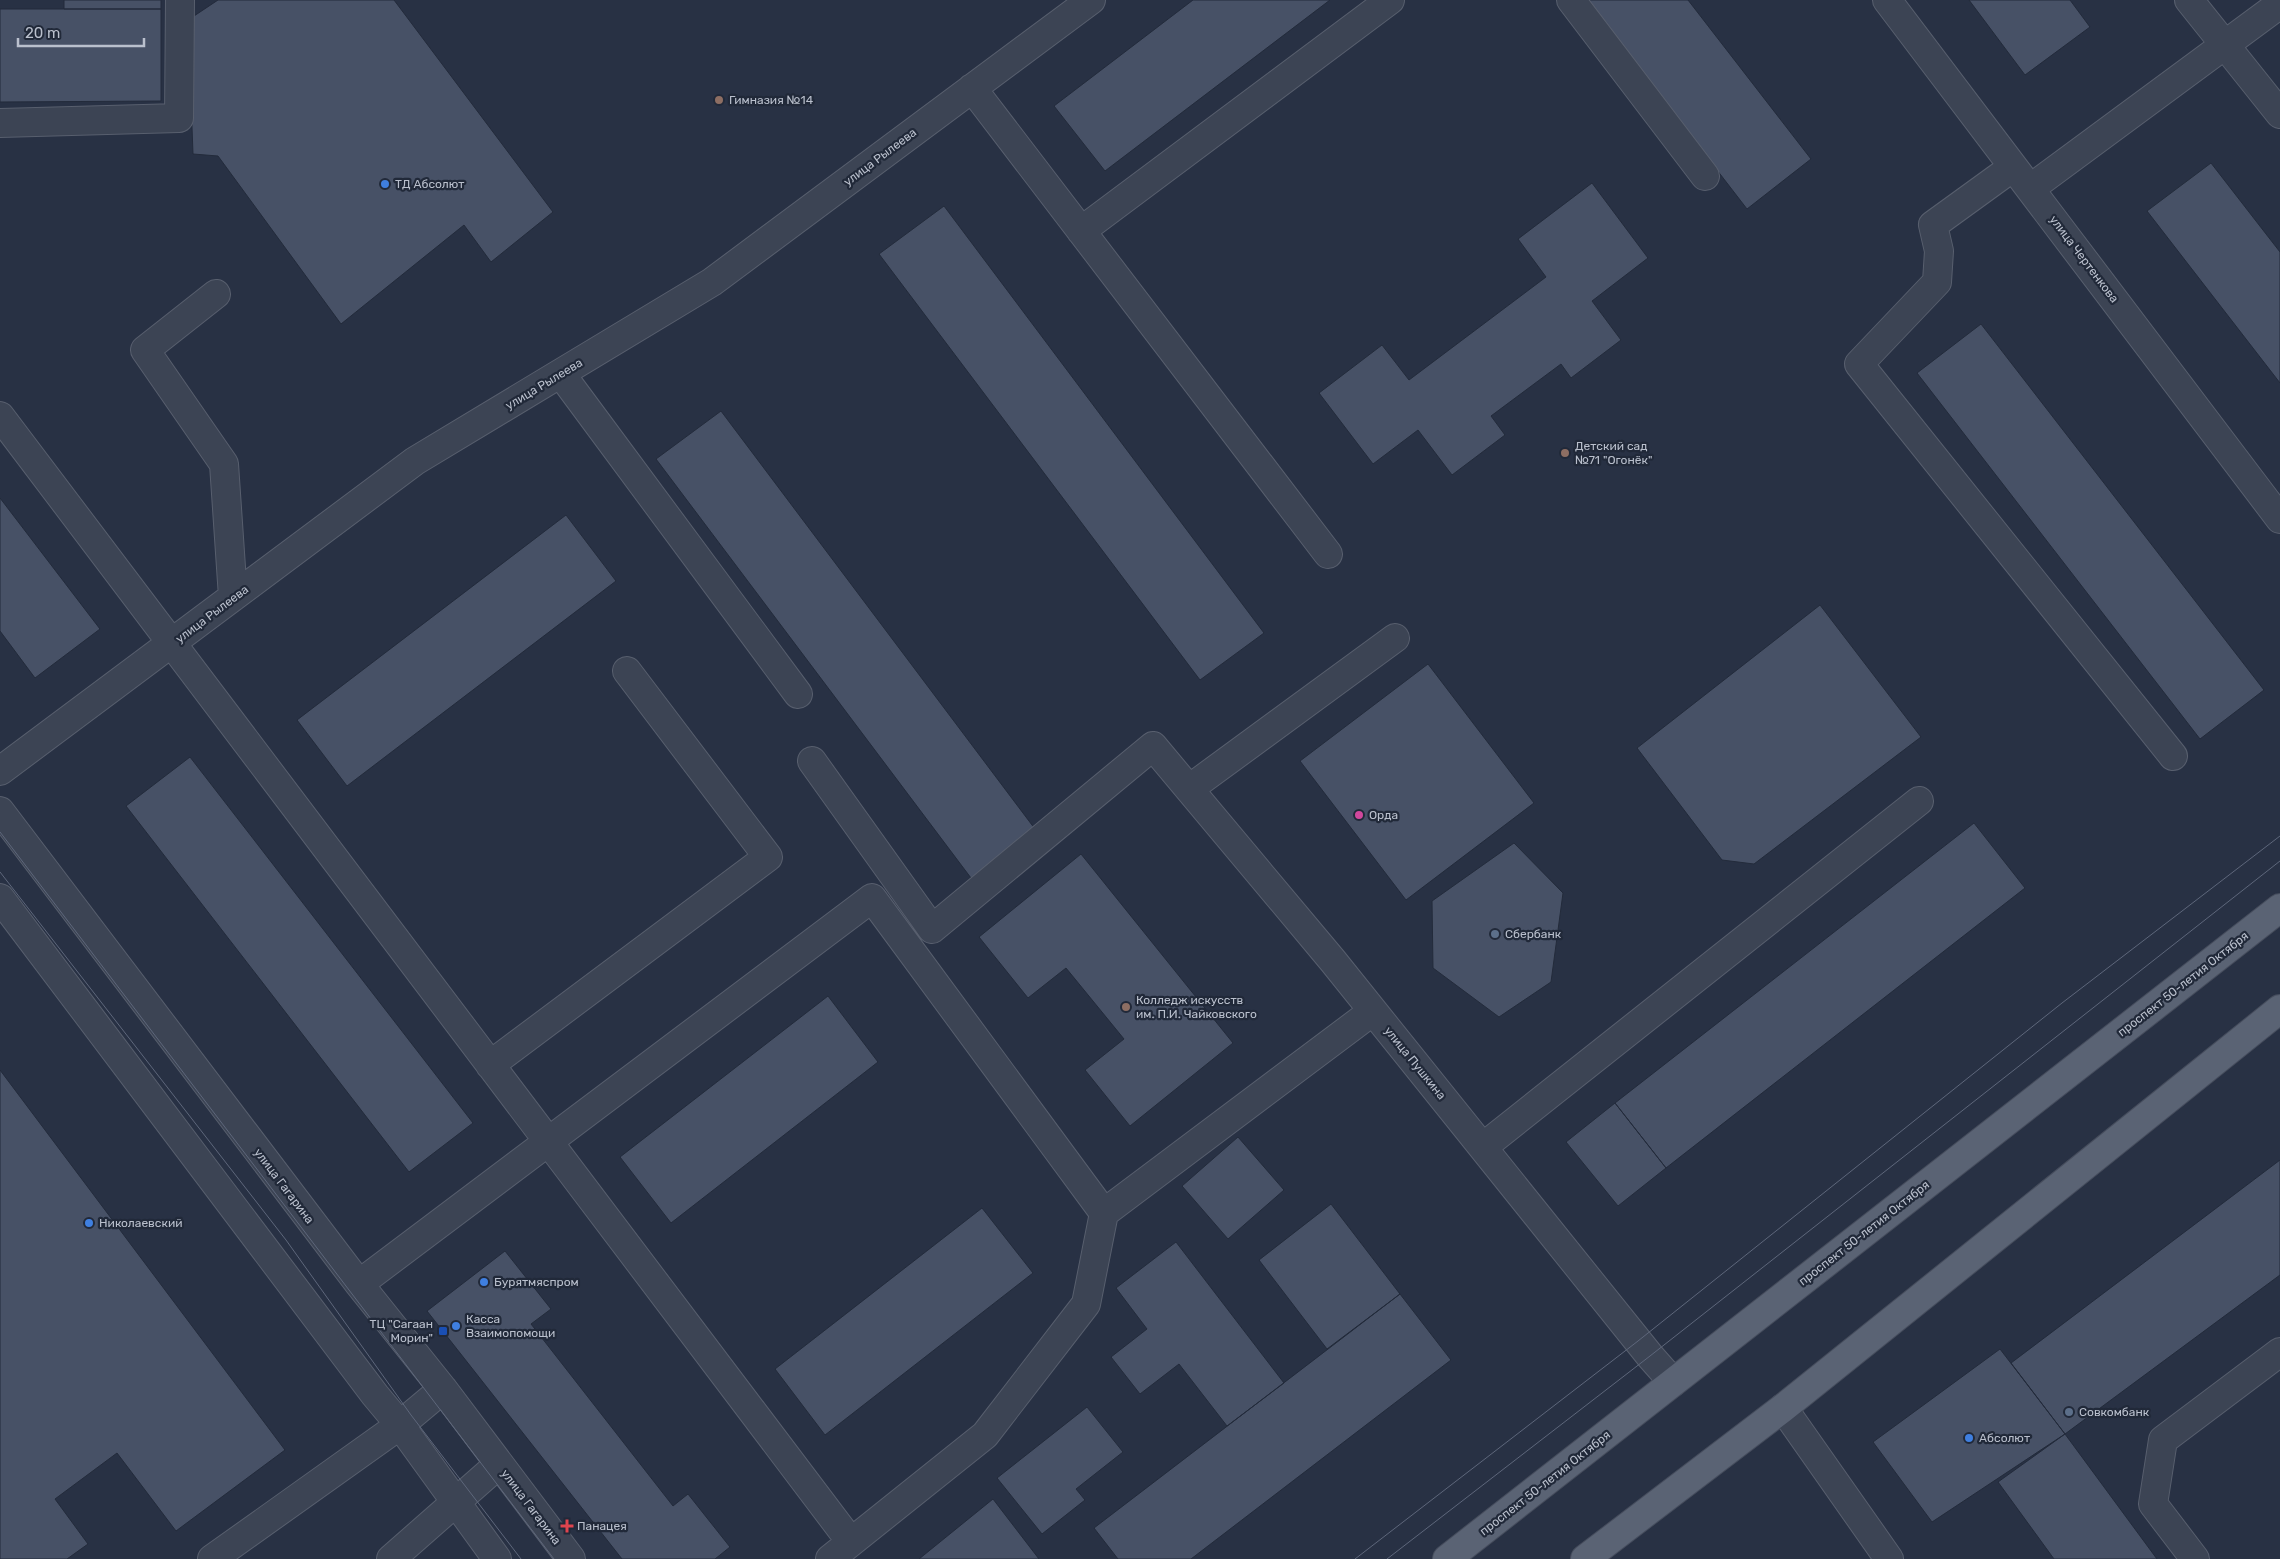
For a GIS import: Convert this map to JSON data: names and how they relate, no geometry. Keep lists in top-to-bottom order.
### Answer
{
  "streets": {
    "main road": ["проспект 50-летия Октября"],
    "street": [
      "улица Рылеева",
      "улица Чертенкова",
      "улица Пушкина",
      "улица Гагарина"
    ]
  },
  "crossings": [
    ["проспект 50-летия Октября", "улица Пушкина"]
  ],
  "places": {
    "other": [
      "Гимназия №14",
      "ТД Абсолют",
      "Детский сад №71 \"Огонёк\"",
      "Орда",
      "Сбербанк",
      "Колледж искусств им. П.И. Чайковского",
      "Николаевский",
      "Бурятмяспром",
      "Касса Взаимопомощи",
      "Совкомбанк",
      "Абсолют"
    ],
    "transit": ["ТЦ \"Сагаан Морин\""],
    "health": ["Панацея"]
  },
  "scale_bar": "20 m"
}
